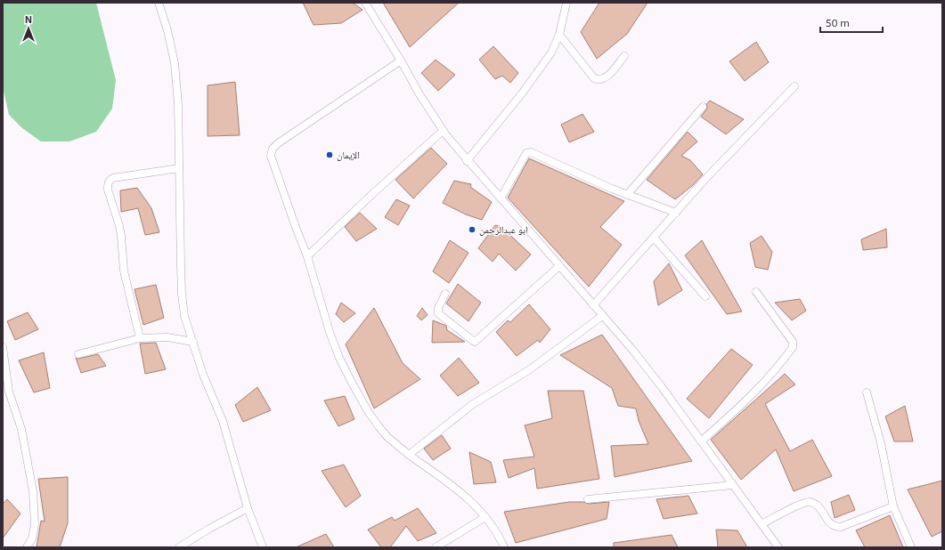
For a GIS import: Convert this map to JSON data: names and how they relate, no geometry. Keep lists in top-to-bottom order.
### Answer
{
  "places": ["الإيمان", "ابو عبدالرحمن"],
  "scale_bar": "50 m",
  "north": "top"
}
